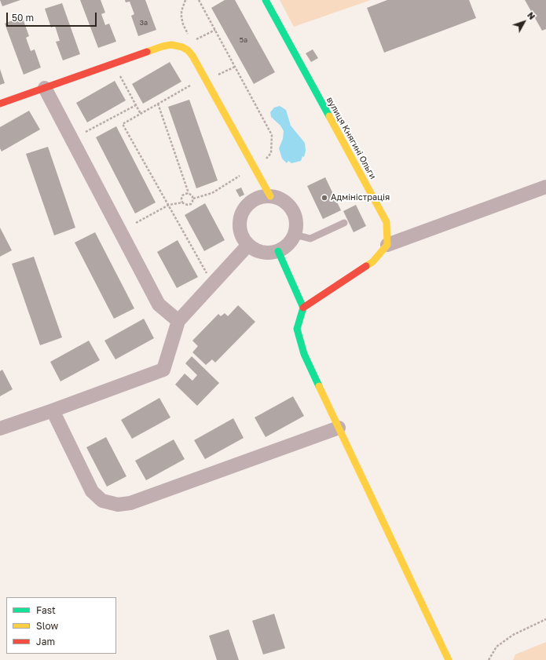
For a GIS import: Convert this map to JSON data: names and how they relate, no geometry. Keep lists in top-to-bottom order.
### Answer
{
  "streets": {
    "street": ["вулиця Княгині Ольги"]
  },
  "places": ["Адміністрація"],
  "house_numbers": ["3а", "5а"],
  "legend": ["Fast", "Slow", "Jam"],
  "scale_bar": "50 m",
  "north": "top right"
}
